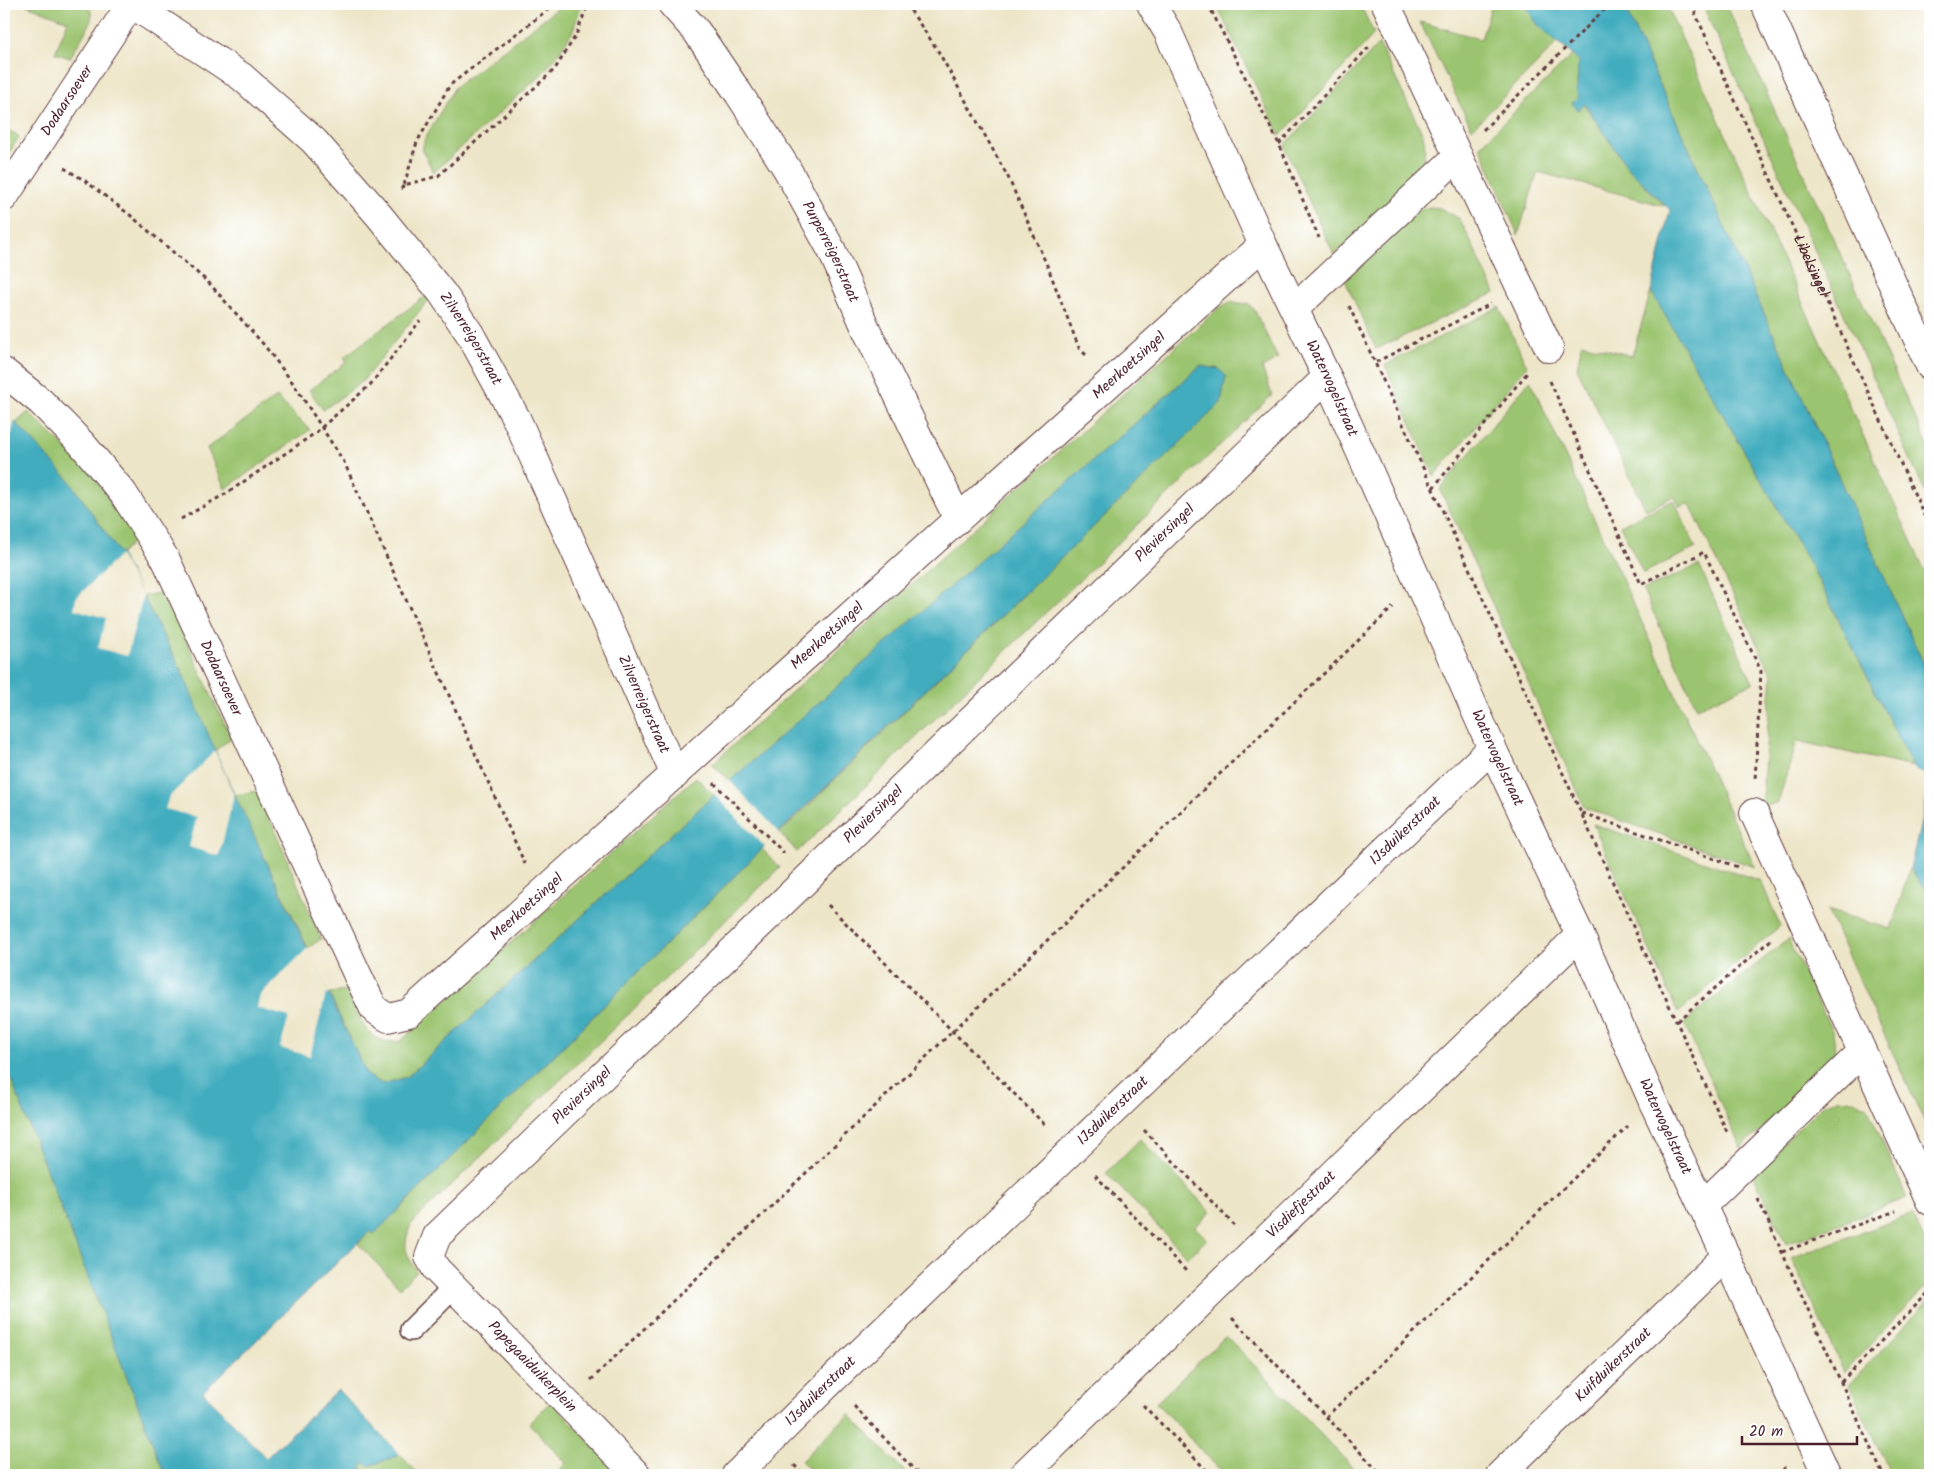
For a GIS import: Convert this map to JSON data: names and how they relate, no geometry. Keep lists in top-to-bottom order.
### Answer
{
  "streets": {
    "street": [
      "Dodaarsoever",
      "Purperreigerstraat",
      "Zilverreigerstraat",
      "Meerkoetsingel",
      "Watervogelstraat",
      "Pleviersingel",
      "IJsduikerstraat",
      "Visdiefjestraat",
      "Kuifduikerstraat",
      "Papegaaiduikerplein"
    ],
    "path": ["Libelsingel"]
  },
  "crossings": [
    ["Dodaarsoever", "Zilverreigerstraat"],
    ["Dodaarsoever", "Meerkoetsingel"],
    ["Purperreigerstraat", "Meerkoetsingel"],
    ["Zilverreigerstraat", "Meerkoetsingel"],
    ["Meerkoetsingel", "Watervogelstraat"],
    ["Watervogelstraat", "Pleviersingel"],
    ["Watervogelstraat", "IJsduikerstraat"],
    ["Watervogelstraat", "Visdiefjestraat"],
    ["Watervogelstraat", "Kuifduikerstraat"],
    ["Pleviersingel", "Papegaaiduikerplein"]
  ],
  "scale_bar": "20 m"
}
